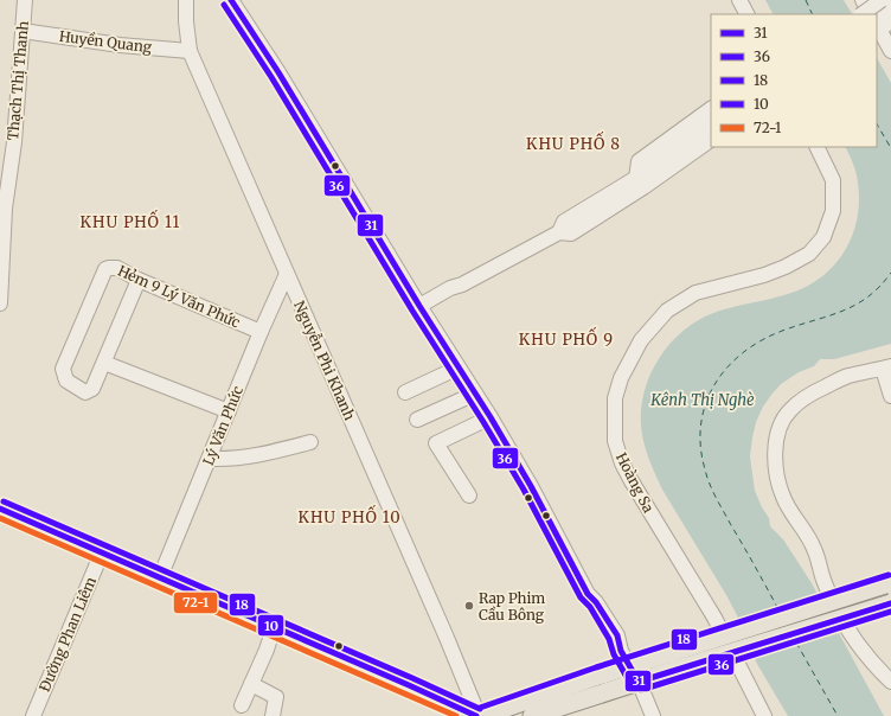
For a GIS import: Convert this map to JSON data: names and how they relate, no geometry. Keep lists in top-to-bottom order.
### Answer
{
  "streets": {
    "street": [
      "Huyền Quang",
      "Thạch Thị Thanh",
      "Hẻm 9 Lý Văn Phức",
      "Nguyễn Phi Khanh",
      "Lý Văn Phức",
      "Hoàng Sa",
      "Đường Phan Liêm"
    ]
  },
  "crossings": [
    ["Huyền Quang", "Thạch Thị Thanh"],
    ["Huyền Quang", "Nguyễn Phi Khanh"],
    ["Hẻm 9 Lý Văn Phức", "Lý Văn Phức"],
    ["Nguyễn Phi Khanh", "Lý Văn Phức"]
  ],
  "districts": [
    "KHU PHỐ 8",
    "KHU PHỐ 11",
    "KHU PHỐ 9",
    "KHU PHỐ 10"
  ],
  "water": ["Kênh Thị Nghè"],
  "places": ["Rạp Phim Cầu Bông"],
  "lines": [
    "transit line 31",
    "transit line 36",
    "transit line 18",
    "transit line 10",
    "transit line 72-1"
  ],
  "legend": [
    "31",
    "36",
    "18",
    "10",
    "72-1"
  ]
}
